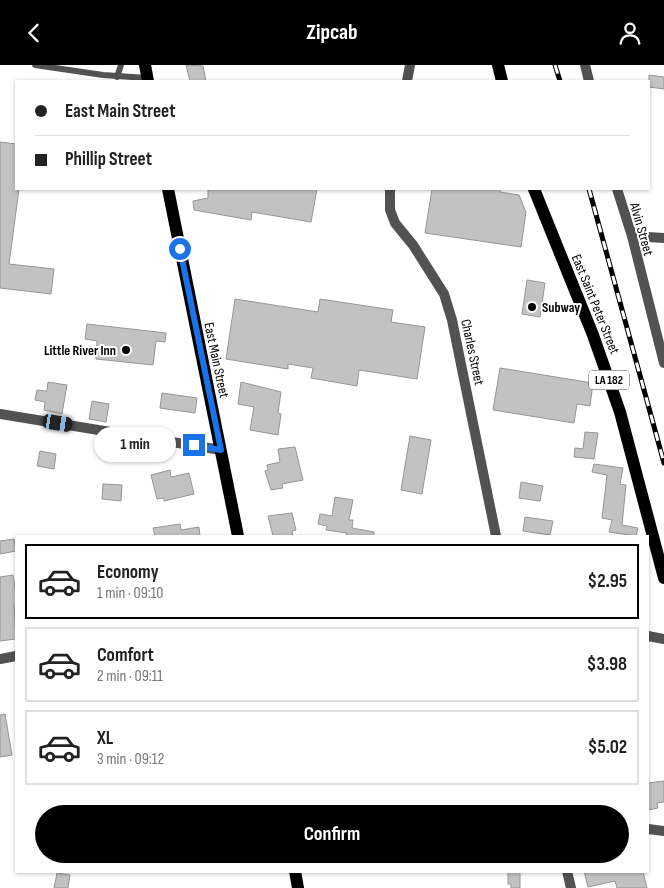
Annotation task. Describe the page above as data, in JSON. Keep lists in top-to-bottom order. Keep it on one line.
{"streets":{"main road":["East Saint Peter Street","East Main Street","LA 182"],"street":["Alvin Street","Charles Street"]},"places":["Subway","Little River Inn"],"page":{"header":"Zipcab","banner":["East Main Street","Phillip Street"],"bubble":"1 min","list":[{"name":"Economy","note":"1 min · 09:10","value":"$2.95"},{"name":"Comfort","note":"2 min · 09:11","value":"$3.98"},{"name":"XL","note":"3 min · 09:12","value":"$5.02"}],"buttons":"Confirm"}}
